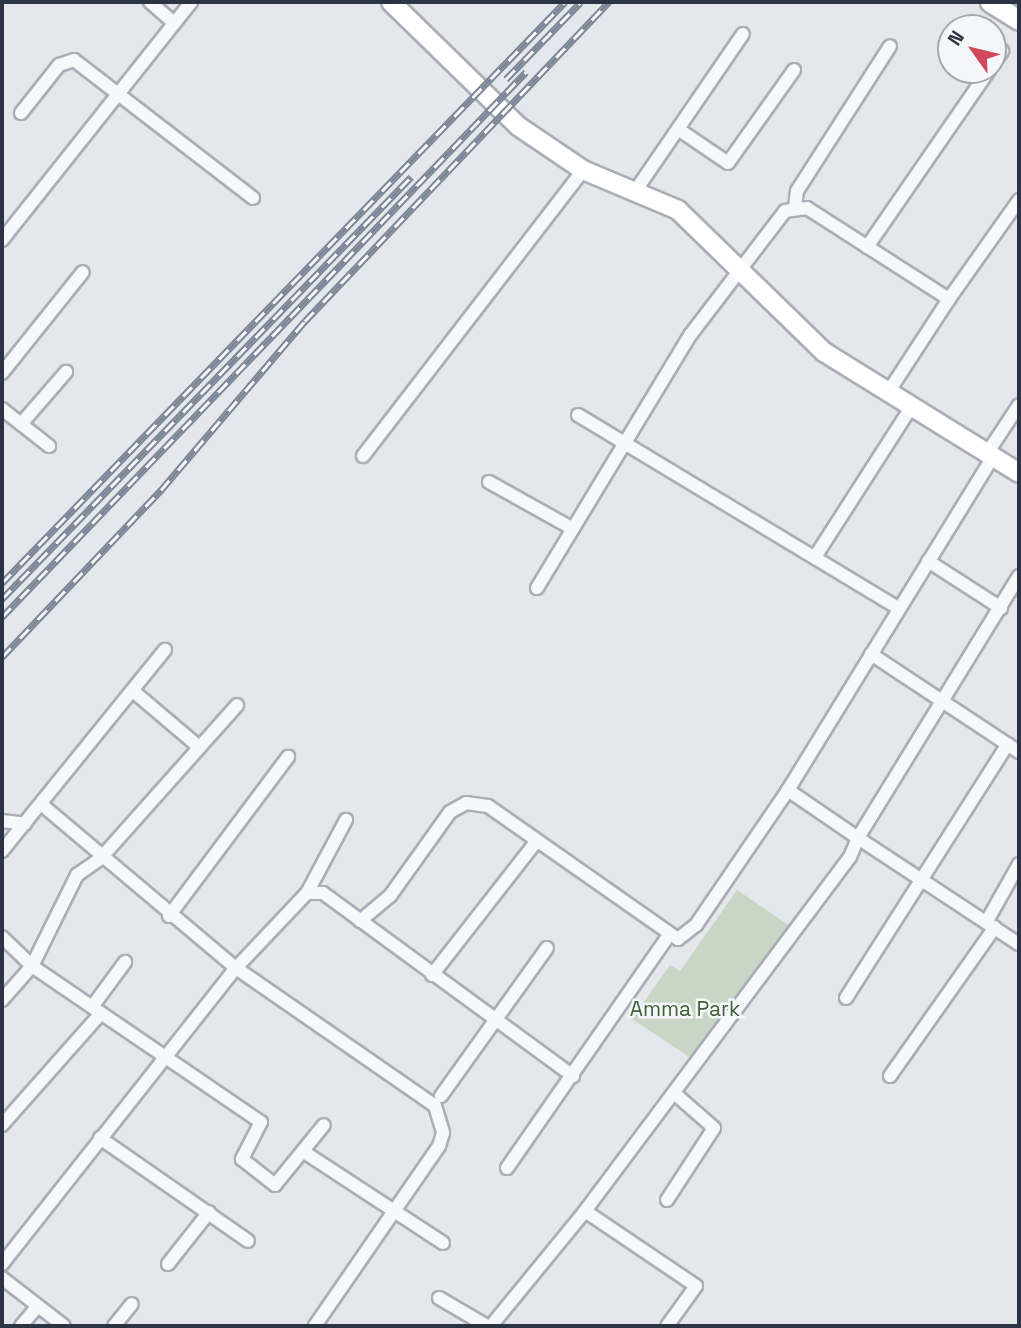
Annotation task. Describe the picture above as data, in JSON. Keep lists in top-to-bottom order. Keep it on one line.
{"parks":["Amma Park"],"north":"top left"}
